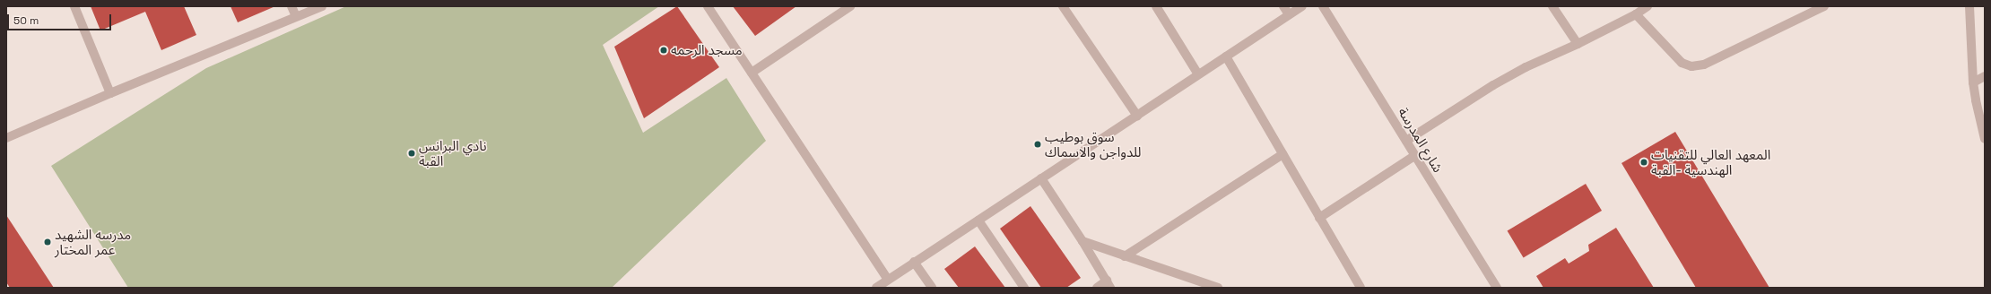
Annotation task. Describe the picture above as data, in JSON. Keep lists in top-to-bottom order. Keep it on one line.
{"streets":{"street":["شارع المدرسة"]},"places":["مسجد الرحمه","سوق بوطيب للدواجن والاسماك","نادي البرانس القبة","المعهد العالي للتقنيات الهندسية -القبة","مدرسه الشهيد عمر المختار"],"scale_bar":"50 m"}
